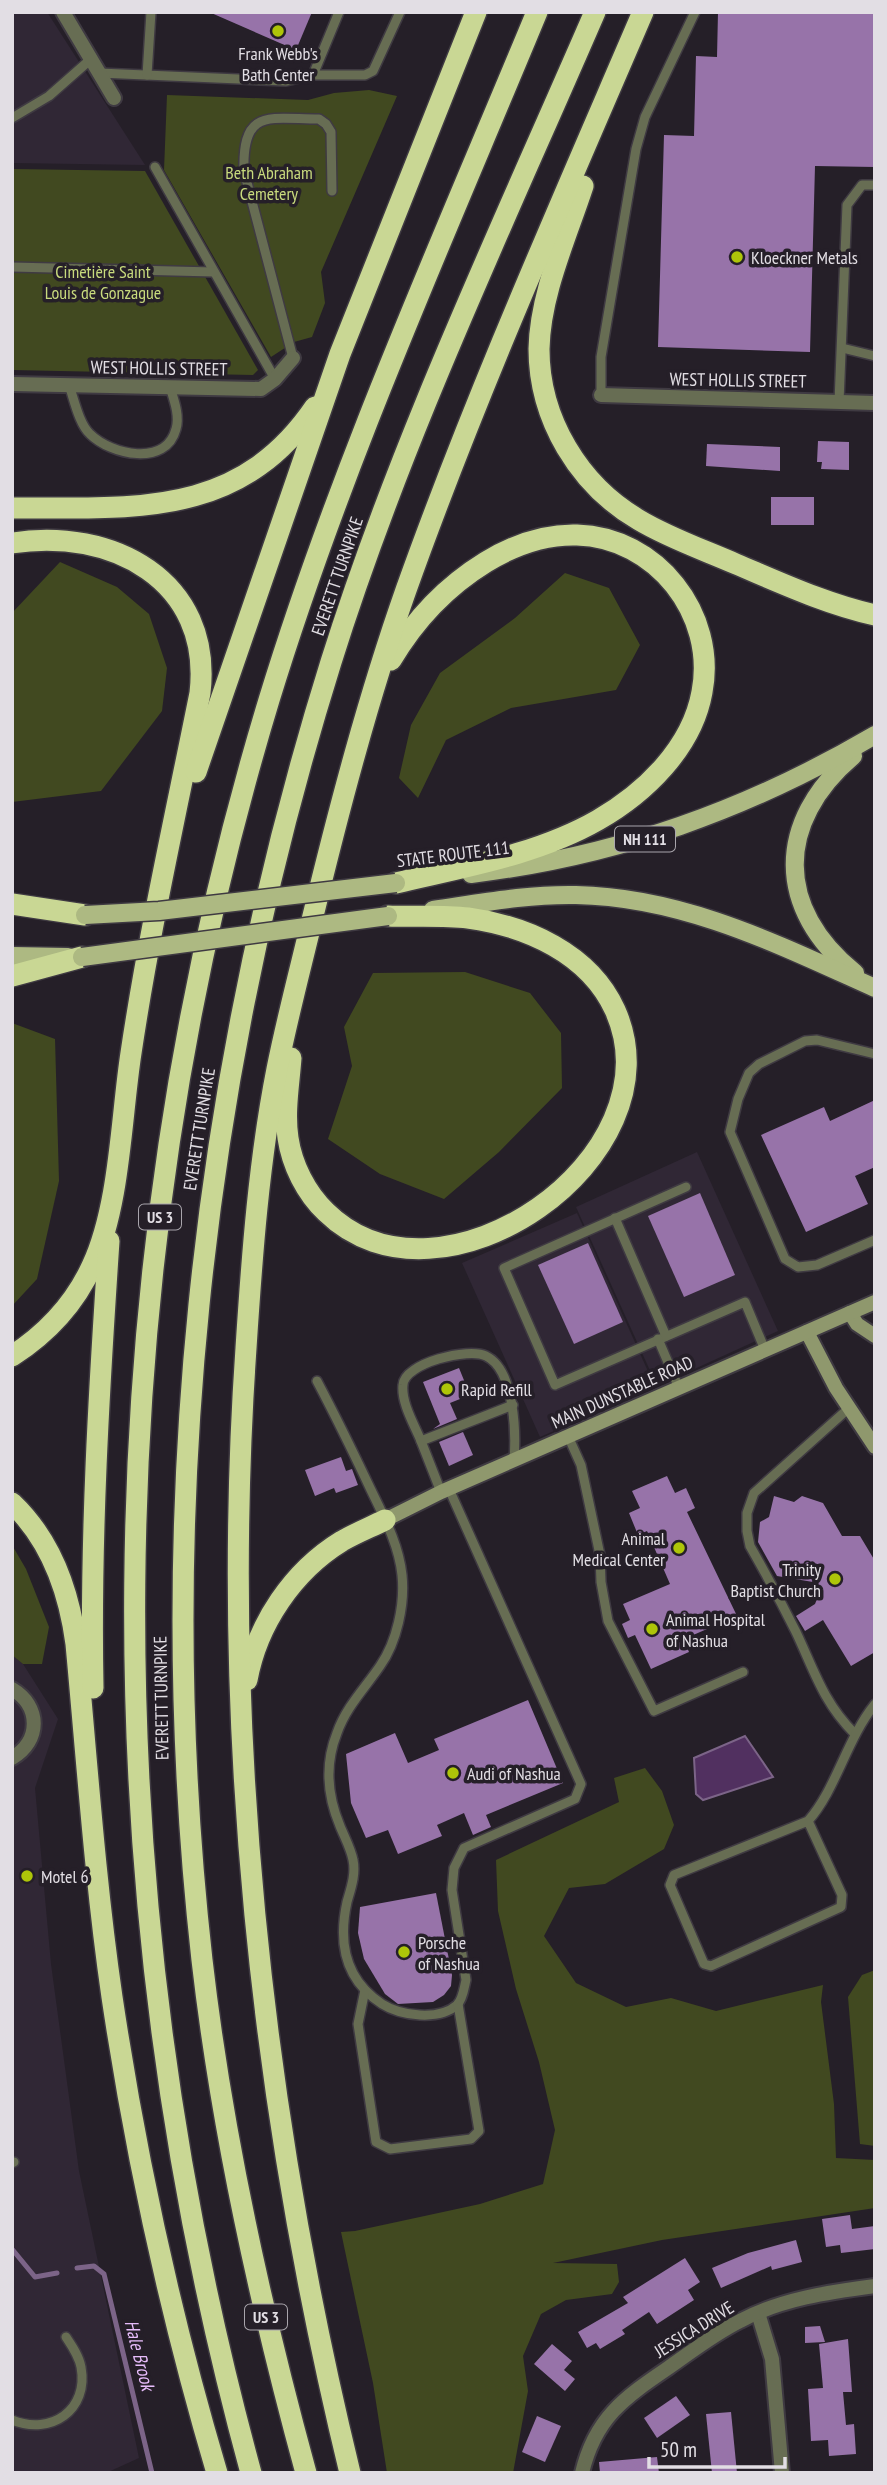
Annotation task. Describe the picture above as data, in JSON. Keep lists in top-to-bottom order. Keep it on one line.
{"streets":{"highway":["EVERETT TURNPIKE","US 3"],"main road":["NH 111","STATE ROUTE 111"],"street":["WEST HOLLIS STREET","MAIN DUNSTABLE ROAD","JESSICA DRIVE"]},"water":["Hale Brook"],"parks":["Beth Abraham Cemetery","Cimetière Saint Louis de Gonzague"],"places":["Frank Webb's Bath Center","Kloeckner Metals","Rapid Refill","Animal Medical Center","Trinity Baptist Church","Animal Hospital of Nashua","Audi of Nashua","Motel 6","Porsche of Nashua"],"scale_bar":"50 m"}
